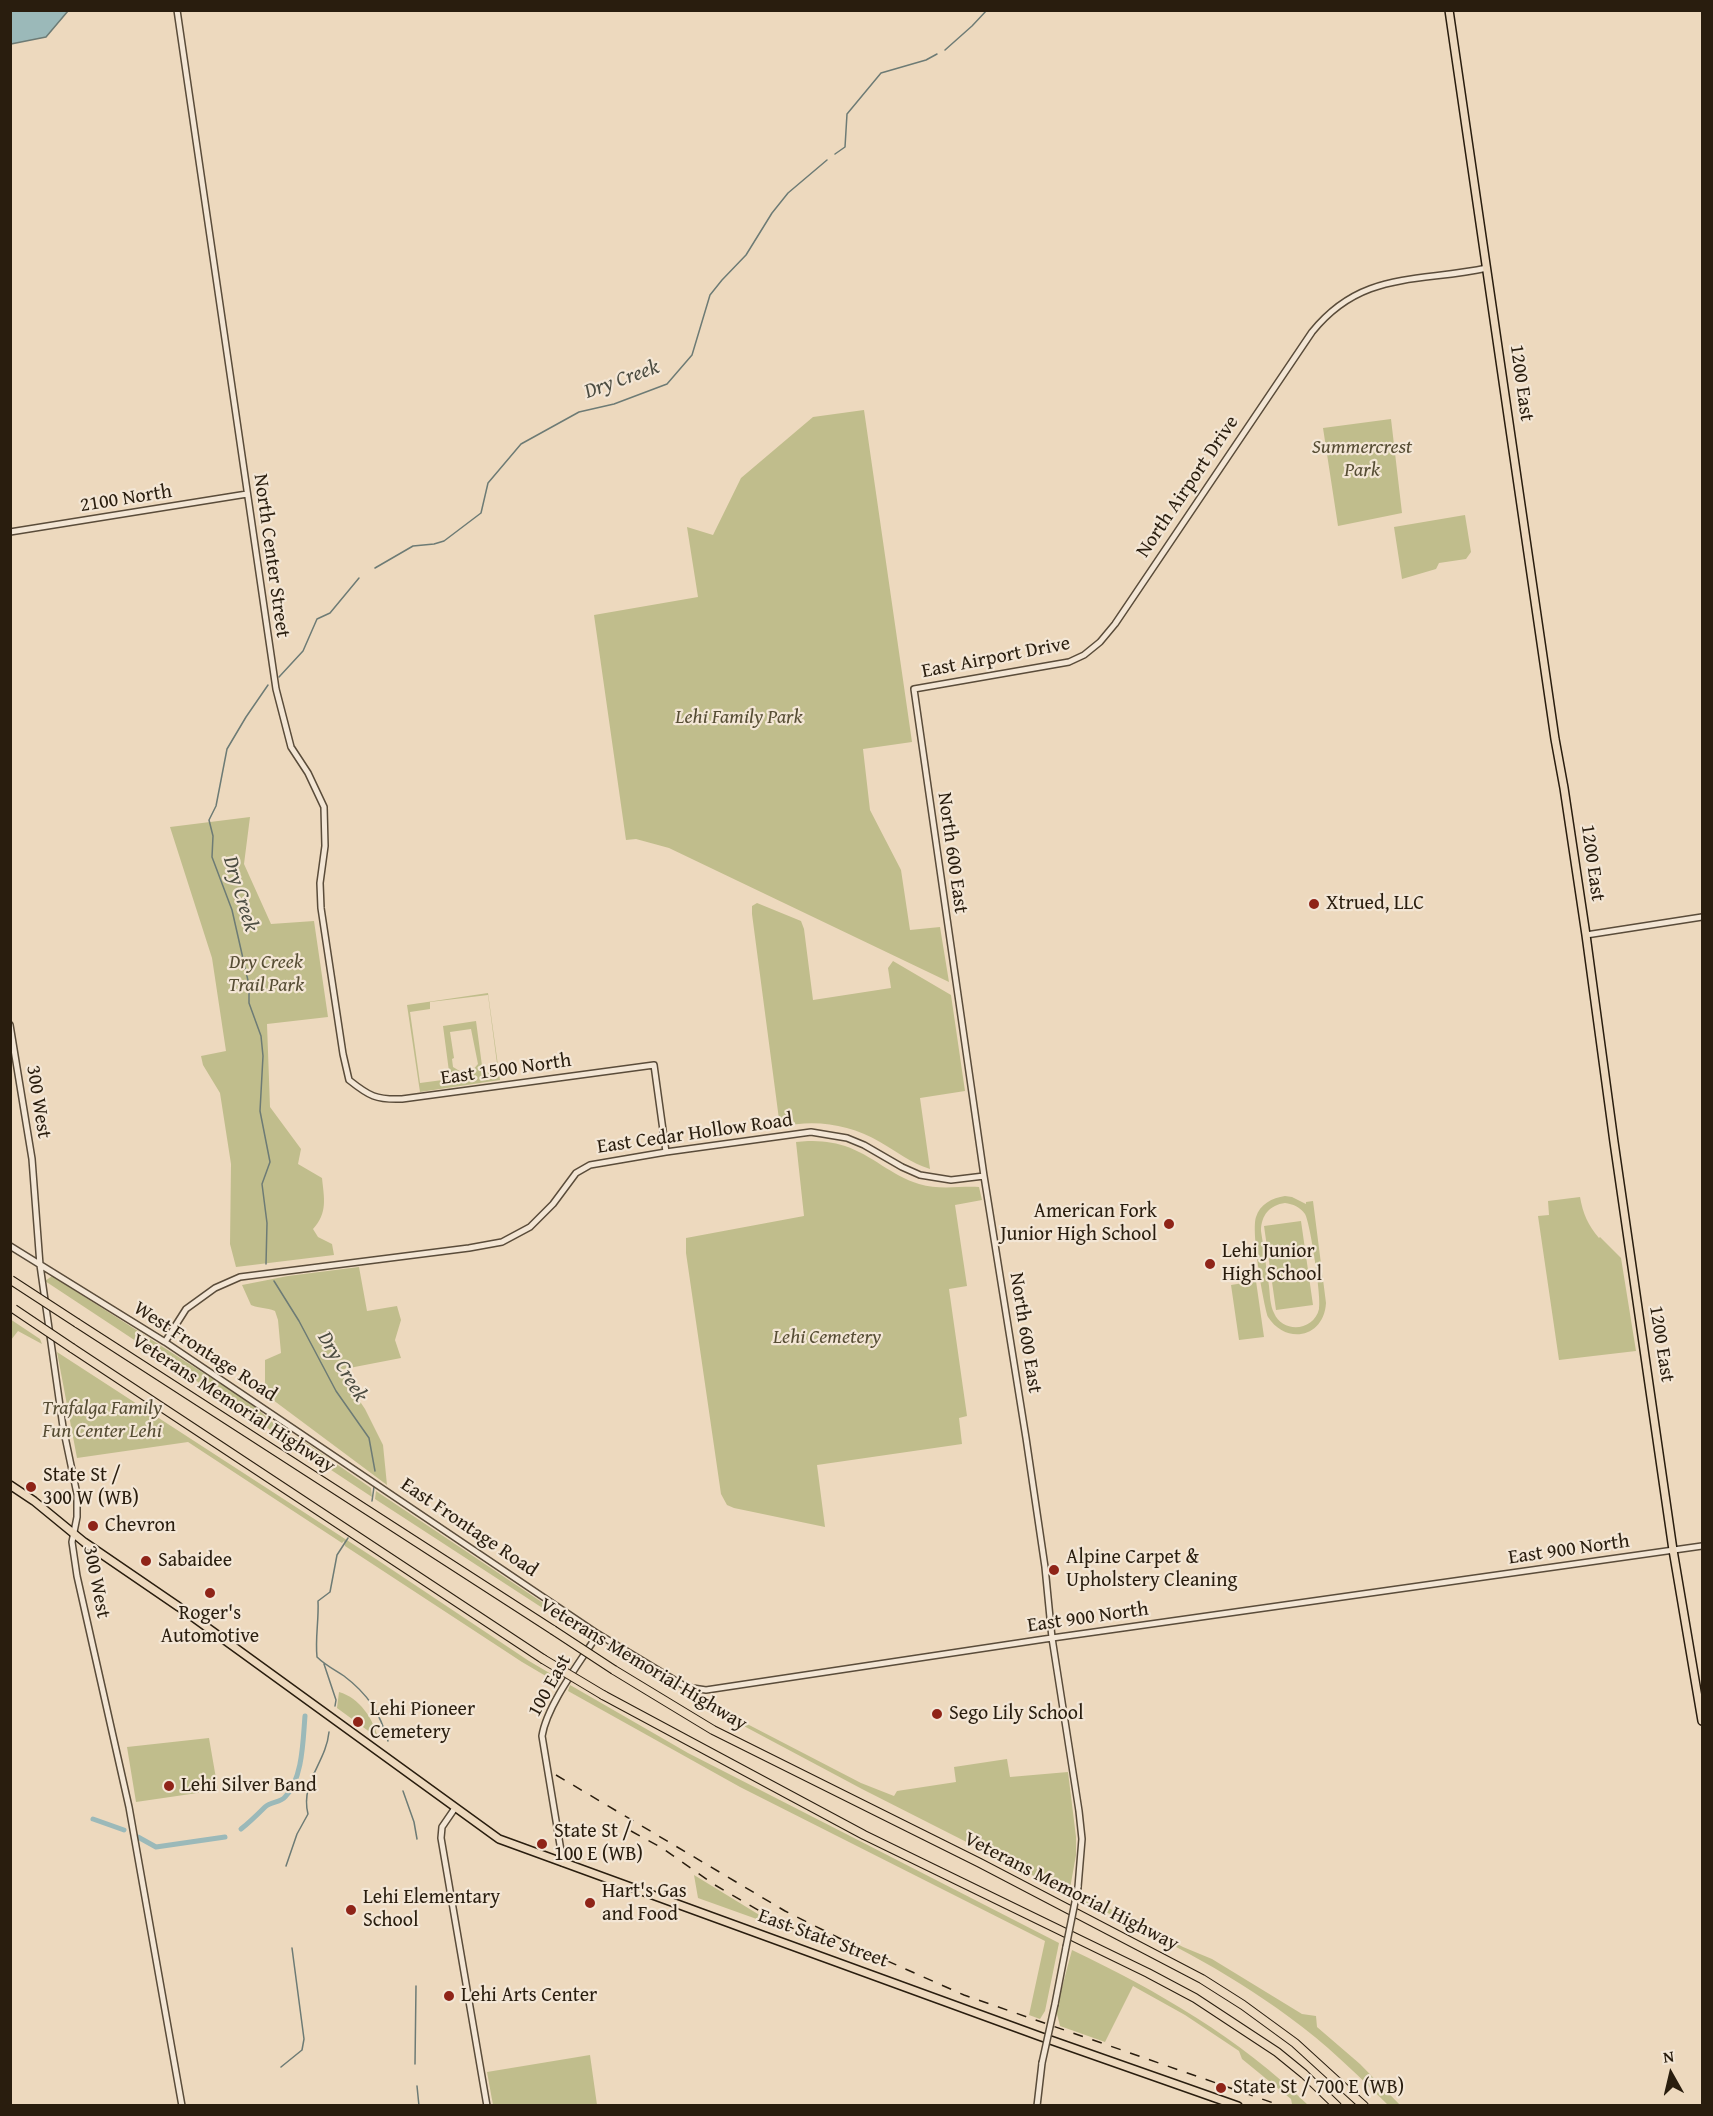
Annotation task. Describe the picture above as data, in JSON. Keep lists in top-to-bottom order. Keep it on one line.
{"streets":{"highway":["Veterans Memorial Highway"],"main road":["1200 East","East State Street"],"street":["North Airport Drive","2100 North","North Center Street","East Airport Drive","North 600 East","East 1500 North","300 West","East Cedar Hollow Road","West Frontage Road","East Frontage Road","East 900 North","100 East"]},"crossings":[["1200 East","North Airport Drive"],["1200 East","East 900 North"],["North Airport Drive","East Airport Drive"],["2100 North","North Center Street"],["North Center Street","East 1500 North"],["East Airport Drive","North 600 East"],["North 600 East","East Cedar Hollow Road"],["North 600 East","East 900 North"],["East 1500 North","East Cedar Hollow Road"],["300 West","West Frontage Road"],["300 West","East State Street"],["East Cedar Hollow Road","West Frontage Road"],["West Frontage Road","East Frontage Road"],["East Frontage Road","East 900 North"],["East Frontage Road","100 East"],["East 900 North","100 East"],["100 East","East State Street"]],"water":["Dry Creek"],"parks":["Summercrest Park","Lehi Family Park","Dry Creek Trail Park","Lehi Cemetery","Trafalga Family Fun Center Lehi"],"places":["Xtrued, LLC","American Fork Junior High School","Lehi Junior High School","State St / 300 W (WB)","Chevron","Sabaidee","Alpine Carpet & Upholstery Cleaning","Roger's Automotive","Sego Lily School","Lehi Pioneer Cemetery","Lehi Silver Band","State St / 100 E (WB)","Hart's Gas and Food","Lehi Elementary School","Lehi Arts Center","State St / 700 E (WB)"],"north":"top"}
